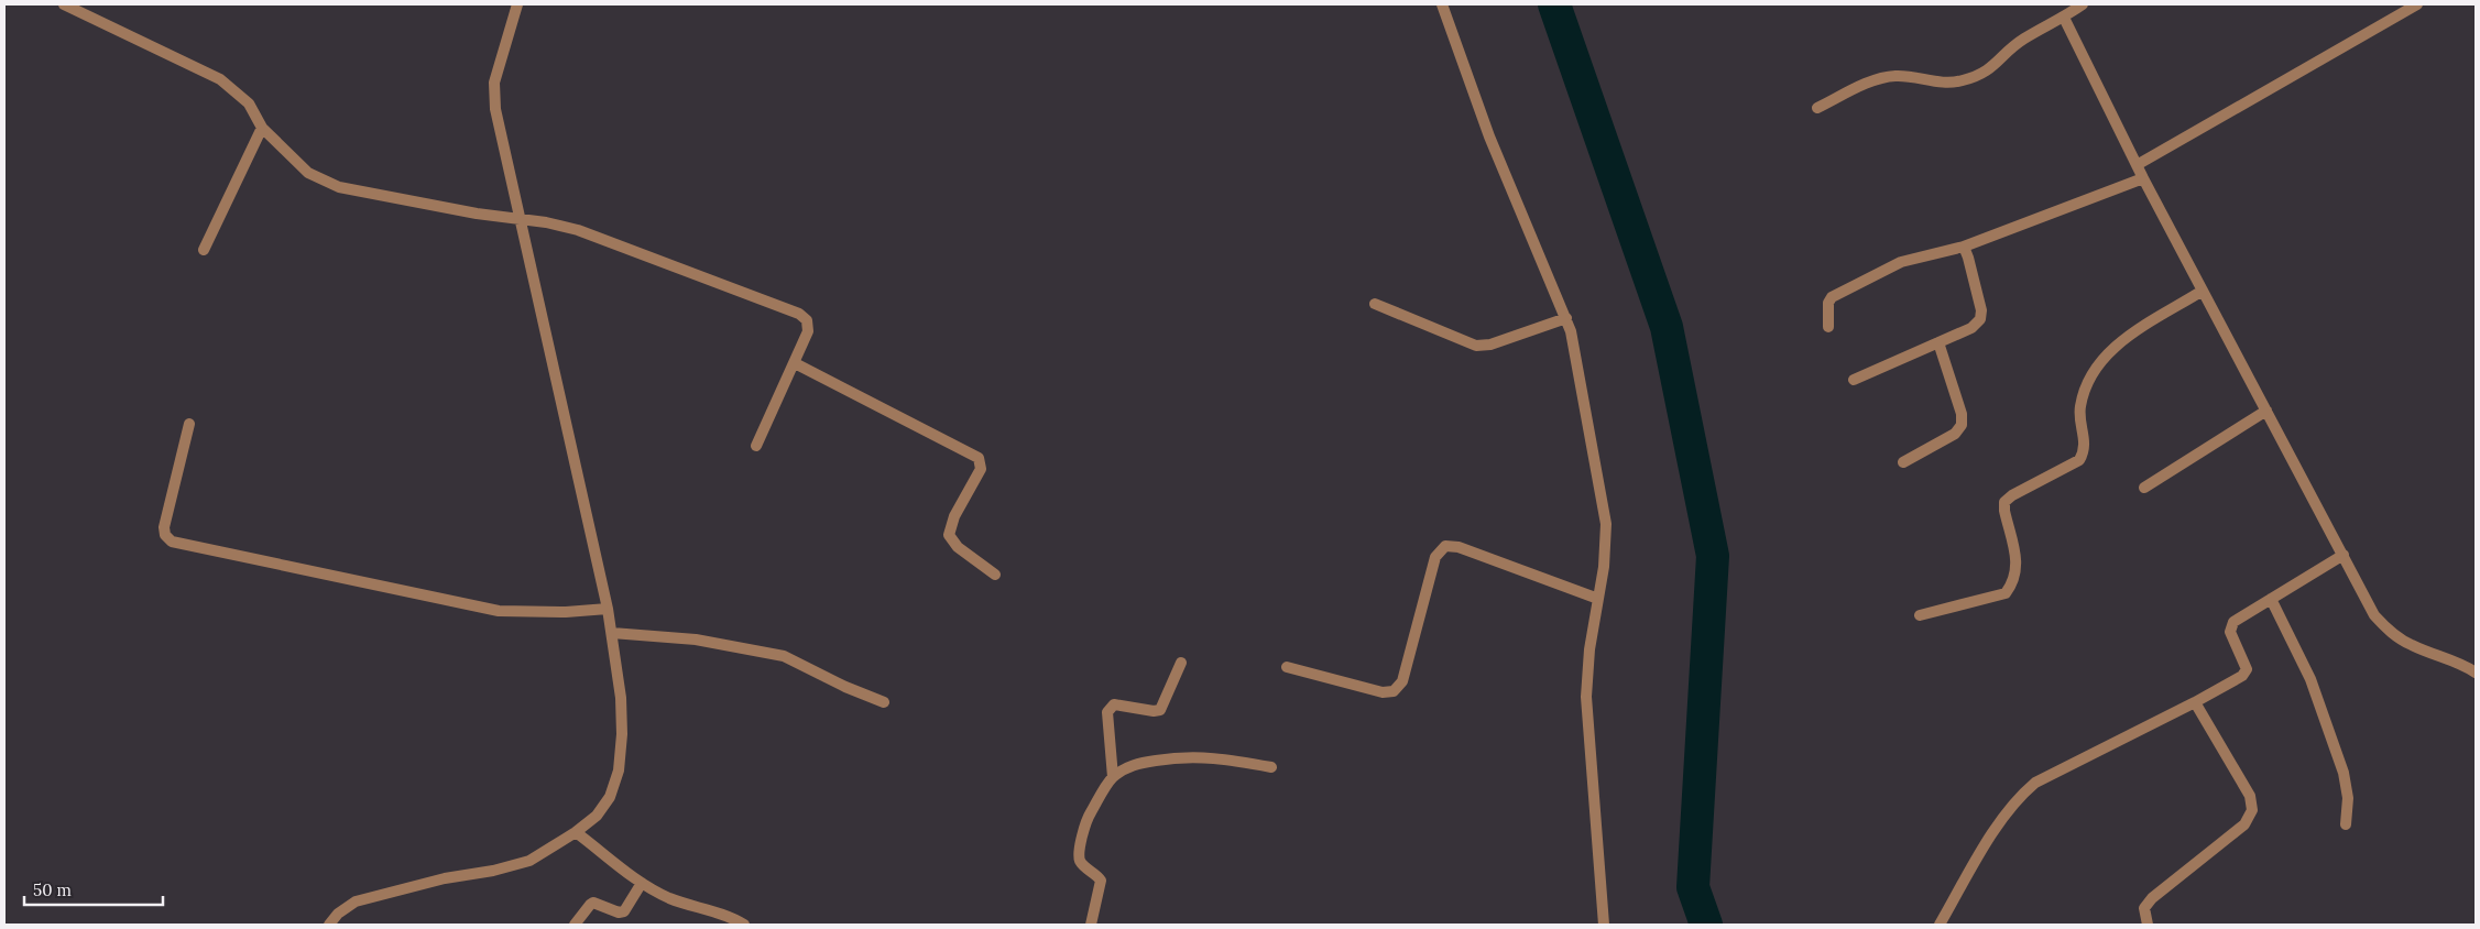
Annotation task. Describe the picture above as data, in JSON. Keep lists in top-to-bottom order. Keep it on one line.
{"scale_bar":"50 m"}
